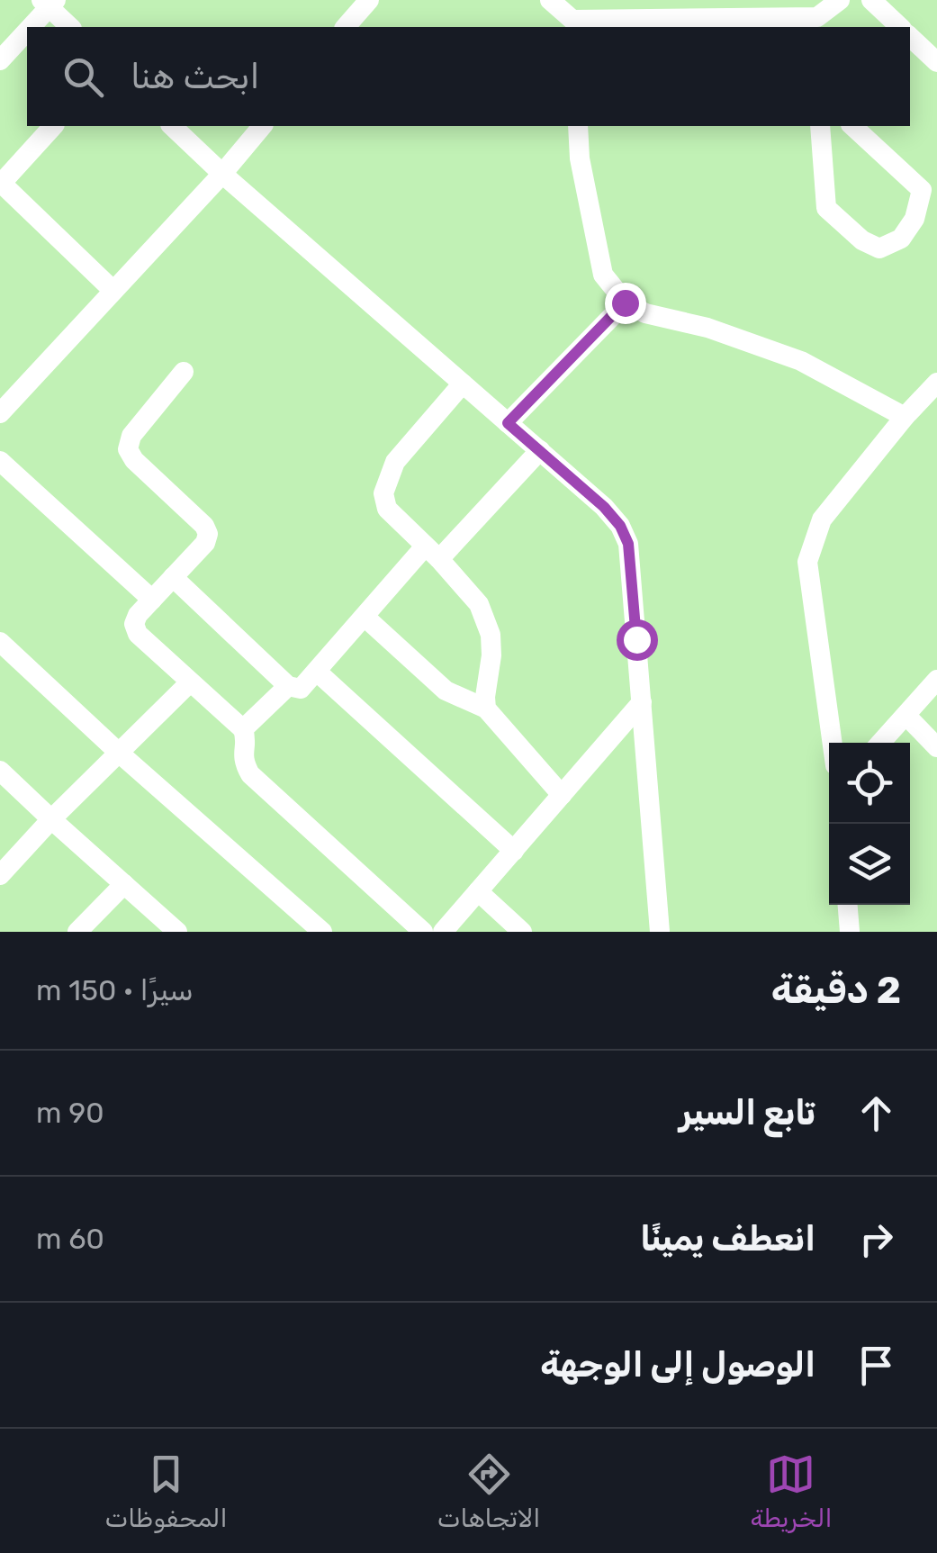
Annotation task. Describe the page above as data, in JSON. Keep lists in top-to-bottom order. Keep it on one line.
{"page":{"search":"ابحث هنا","heading":["2 دقيقة","سيرًا · 150 m"],"list":[["تابع السير","90 m"],["انعطف يمينًا","60 m"],"الوصول إلى الوجهة"],"nav":["الخريطة","الاتجاهات","المحفوظات"]}}
